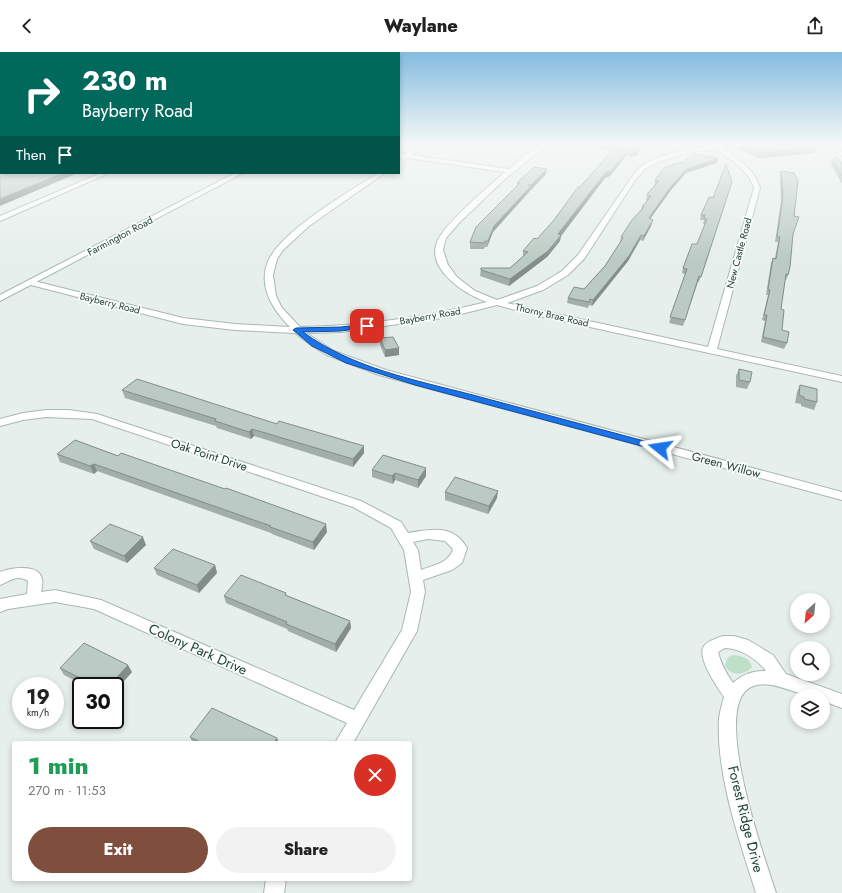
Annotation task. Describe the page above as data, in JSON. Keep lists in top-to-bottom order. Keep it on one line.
{"streets":{"street":["Farmington Road","New Castle Road","Bayberry Road","Thorny Brae Road","Oak Point Drive","Green Willow","Colony Park Drive","Forest Ridge Drive"]},"crossings":[["Farmington Road","Bayberry Road"],["New Castle Road","Thorny Brae Road"],["Bayberry Road","Thorny Brae Road"],["Bayberry Road","Green Willow"],["Oak Point Drive","Colony Park Drive"]],"north":"bottom left","page":{"header":"Waylane","turn":["230 m","Bayberry Road"],"then":"Then","speed":"19 km/h","limit":"30","heading":["1 min","270 m · 11:53"],"buttons":["Exit","Share"]}}
